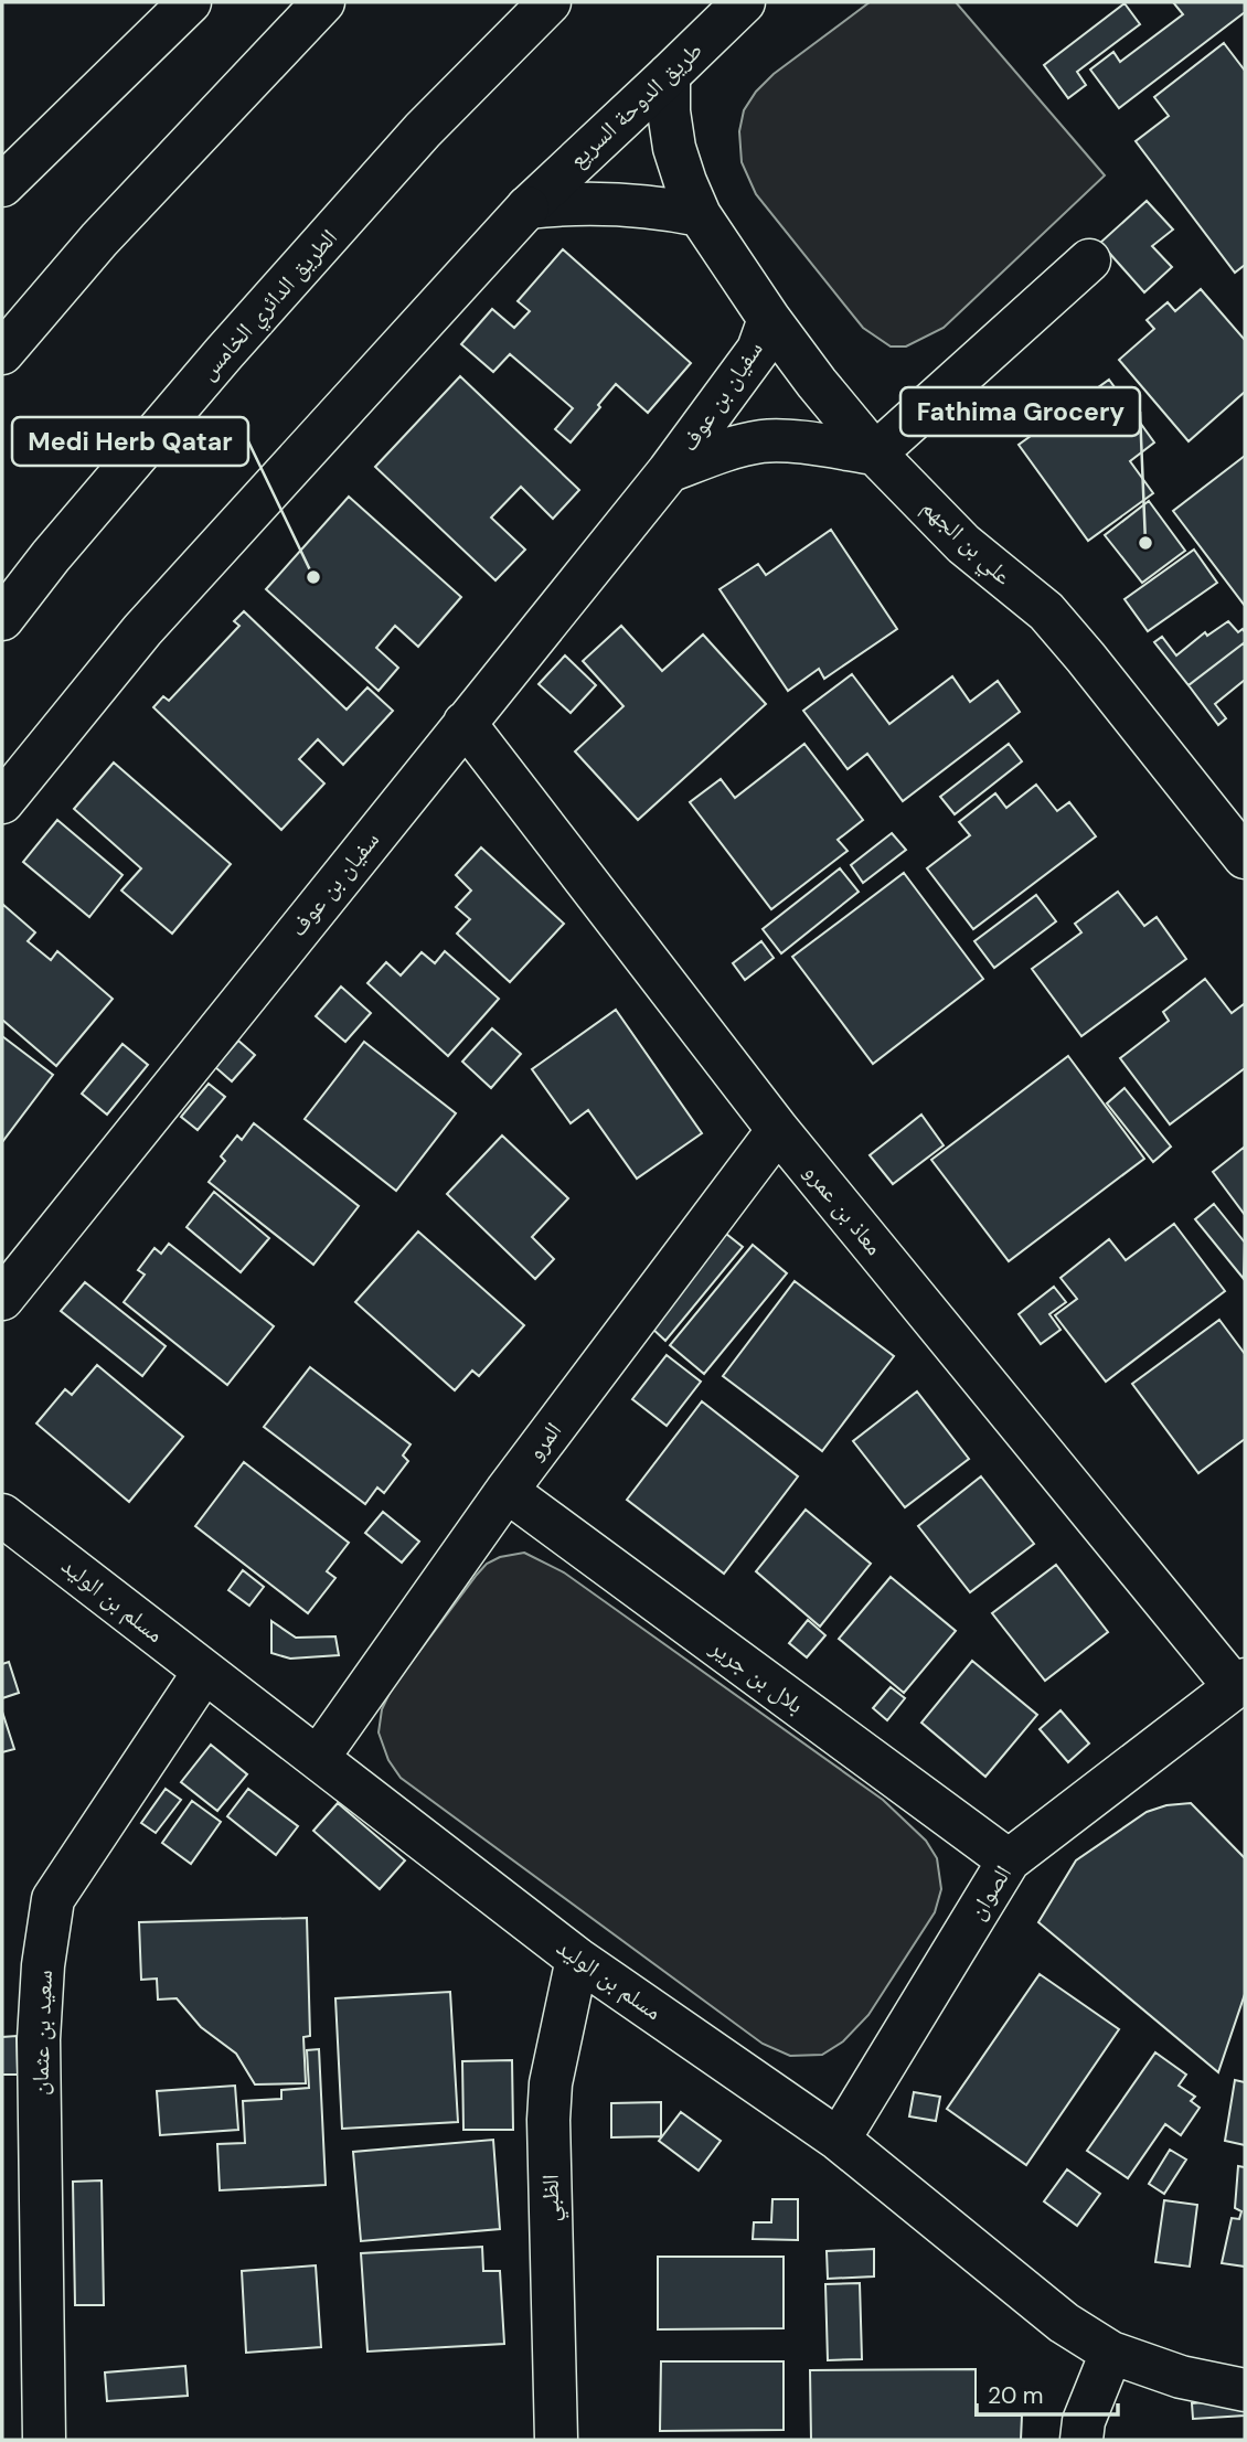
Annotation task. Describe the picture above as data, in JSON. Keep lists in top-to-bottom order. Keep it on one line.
{"streets":{"main road":["طريق الدوحة السريع","الطريق الدائري الخامس","سفيان بن عوف","علي بن الجهم","معاذ بن عمرو","المرو","مسلم بن الوليد","بلال بن جرير","الصوان","سعيد بن عثمان","الظبي"]},"crossings":[["طريق الدوحة السريع","علي بن الجهم"],["سفيان بن عوف","علي بن الجهم"],["سفيان بن عوف","معاذ بن عمرو"],["معاذ بن عمرو","المرو"],["معاذ بن عمرو","الصوان"],["المرو","مسلم بن الوليد"],["المرو","بلال بن جرير"],["مسلم بن الوليد","الصوان"],["مسلم بن الوليد","سعيد بن عثمان"],["مسلم بن الوليد","الظبي"],["بلال بن جرير","الصوان"]],"places":["Fathima Grocery","Medi Herb Qatar"],"scale_bar":"20 m"}
